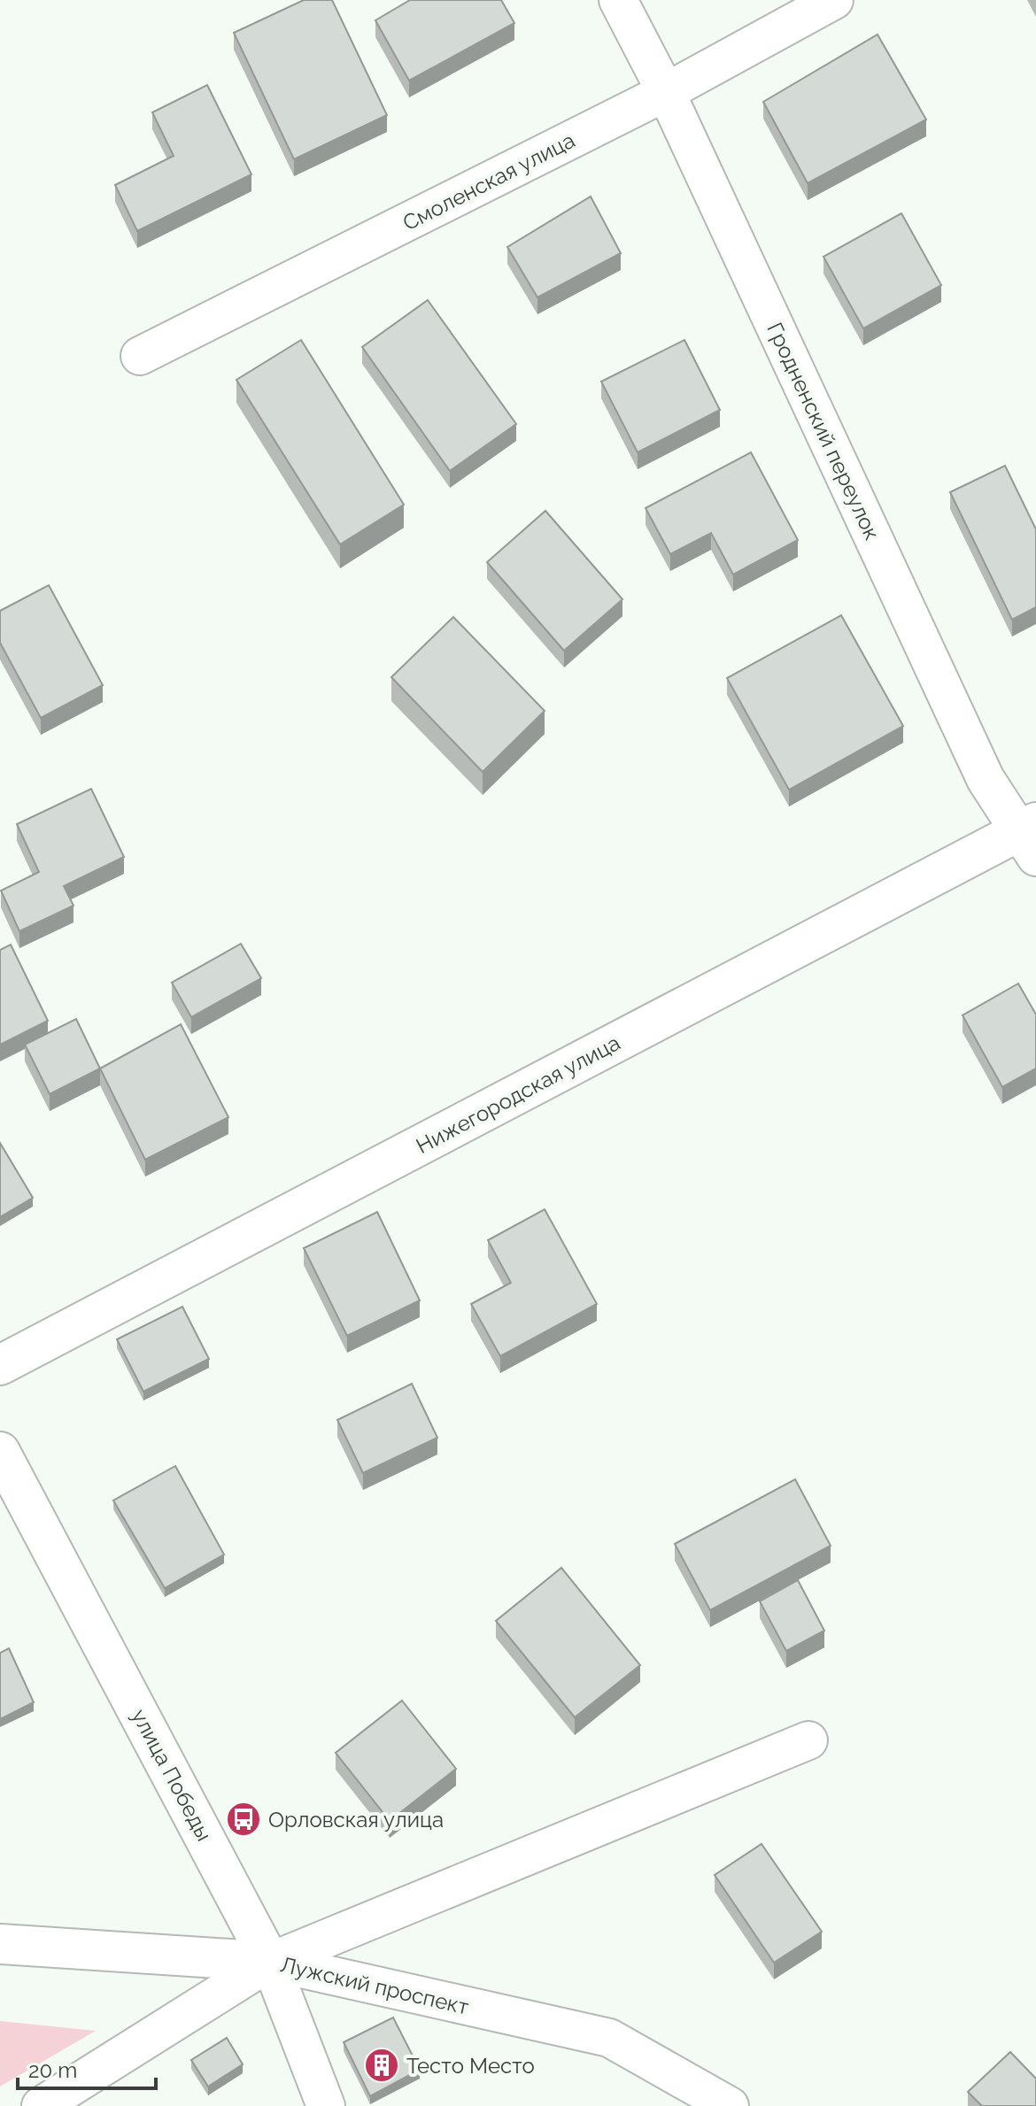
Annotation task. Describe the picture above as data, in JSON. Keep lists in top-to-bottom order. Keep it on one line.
{"streets":{"street":["Смоленская улица","Гродненский переулок","Нижегородская улица","улица Победы","Лужский проспект"]},"crossings":[["Смоленская улица","Гродненский переулок"],["Гродненский переулок","Нижегородская улица"],["улица Победы","Лужский проспект"]],"places":{"bus stop":["Орловская улица"],"building":["Тесто Место"]},"scale_bar":"20 m"}
